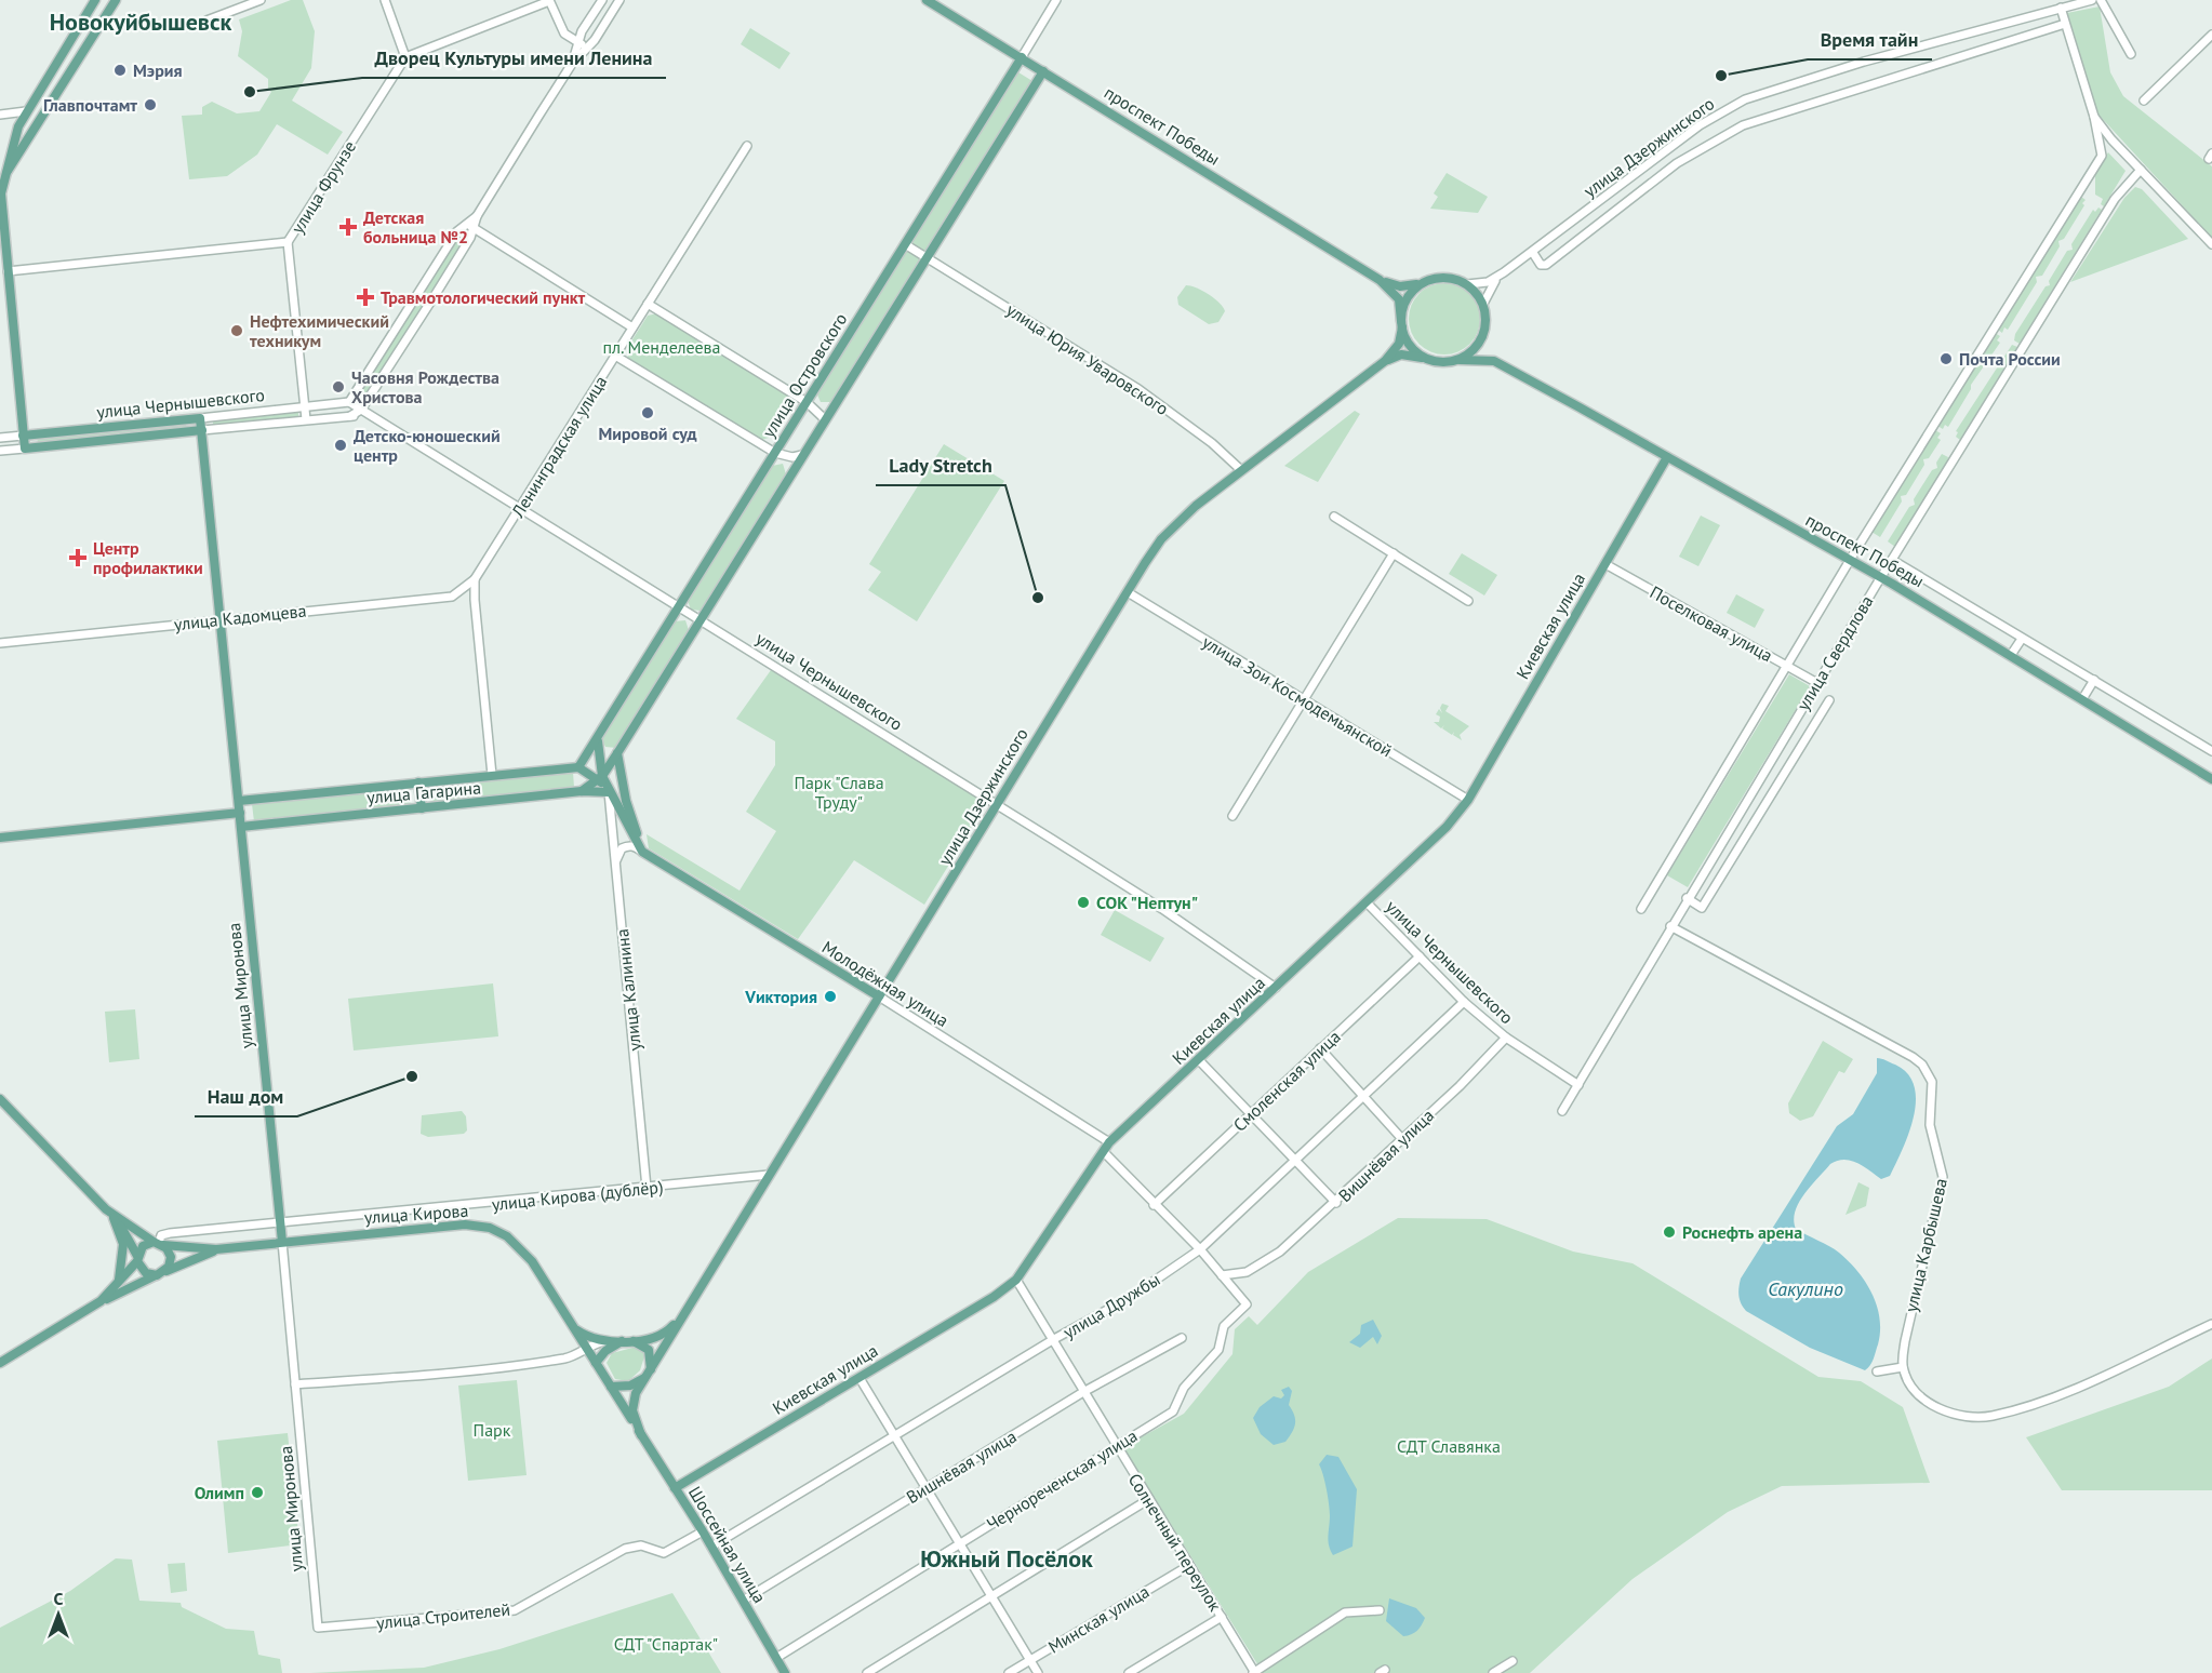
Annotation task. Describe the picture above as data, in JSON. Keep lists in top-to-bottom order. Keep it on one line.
{"streets":{"main road":["проспект Победы","улица Дзержинского","улица Островского","улица Чернышевского","Киевская улица","улица Гагарина","Молодёжная улица","улица Миронова","улица Кирова","Шоссейная улица"],"street":["улица Фрунзе","улица Юрия Уваровского","Ленинградская улица","улица Кадомцева","Поселковая улица","улица Свердлова","улица Зои Космодемьянской","улица Калинина","Смоленская улица","Вишнёвая улица","улица Кирова (дублёр)","улица Карбышева","улица Дружбы","Чернореченская улица","Солнечный переулок","улица Строителей","Минская улица"]},"crossings":[["проспект Победы","улица Дзержинского"],["проспект Победы","улица Островского"],["проспект Победы","Киевская улица"],["проспект Победы","улица Свердлова"],["улица Дзержинского","улица Юрия Уваровского"],["улица Дзержинского","улица Чернышевского"],["улица Дзержинского","улица Зои Космодемьянской"],["улица Дзержинского","Молодёжная улица"],["улица Дзержинского","улица Кирова (дублёр)"],["улица Дзержинского","улица Кирова"],["улица Дзержинского","Шоссейная улица"],["улица Юрия Уваровского","улица Островского"],["улица Островского","улица Чернышевского"],["улица Островского","улица Гагарина"],["улица Чернышевского","Ленинградская улица"],["улица Чернышевского","Киевская улица"],["улица Чернышевского","улица Свердлова"],["улица Чернышевского","улица Миронова"],["улица Чернышевского","Смоленская улица"],["улица Чернышевского","Вишнёвая улица"],["улица Чернышевского","улица Дружбы"],["Ленинградская улица","улица Кадомцева"],["улица Кадомцева","улица Миронова"],["Поселковая улица","Киевская улица"],["Поселковая улица","улица Свердлова"],["Киевская улица","улица Зои Космодемьянской"],["Киевская улица","Молодёжная улица"],["Киевская улица","Чернореченская улица"],["Киевская улица","Солнечный переулок"],["Киевская улица","Шоссейная улица"],["улица Свердлова","улица Карбышева"],["улица Гагарина","улица Миронова"],["улица Гагарина","улица Калинина"],["улица Миронова","улица Кирова (дублёр)"],["улица Миронова","улица Кирова"],["улица Миронова","улица Строителей"],["улица Калинина","улица Кирова (дублёр)"],["Смоленская улица","Чернореченская улица"],["Вишнёвая улица","Чернореченская улица"],["Вишнёвая улица","Солнечный переулок"],["Вишнёвая улица","Шоссейная улица"],["улица Кирова (дублёр)","улица Кирова"],["улица Кирова","Шоссейная улица"],["улица Дружбы","Чернореченская улица"],["улица Дружбы","Солнечный переулок"],["улица Дружбы","Шоссейная улица"],["Чернореченская улица","Солнечный переулок"],["Чернореченская улица","Шоссейная улица"],["Солнечный переулок","Минская улица"],["Шоссейная улица","улица Строителей"]],"districts":["Новокуйбышевск","Южный Посёлок"],"water":["Сакулино"],"parks":["пл. Менделеева","Парк \"Слава Труду\"","Парк","СДТ Славянка","СДТ \"Спартак\""],"places":{"other":["Мэрия","Время тайн","Дворец Культуры имени Ленина","Главпочтамт","Нефтехимический техникум","Почта России","Часовня Рождества Христова","Мировой суд","Детско-юношеский центр","Lady Stretch","СОК \"Нептун\"","Vиктория","Наш дом","Роснефть арена","Олимп"],"health":["Детская больница №2","Травмотологический пункт","Центр профилактики"]},"north":"top"}
